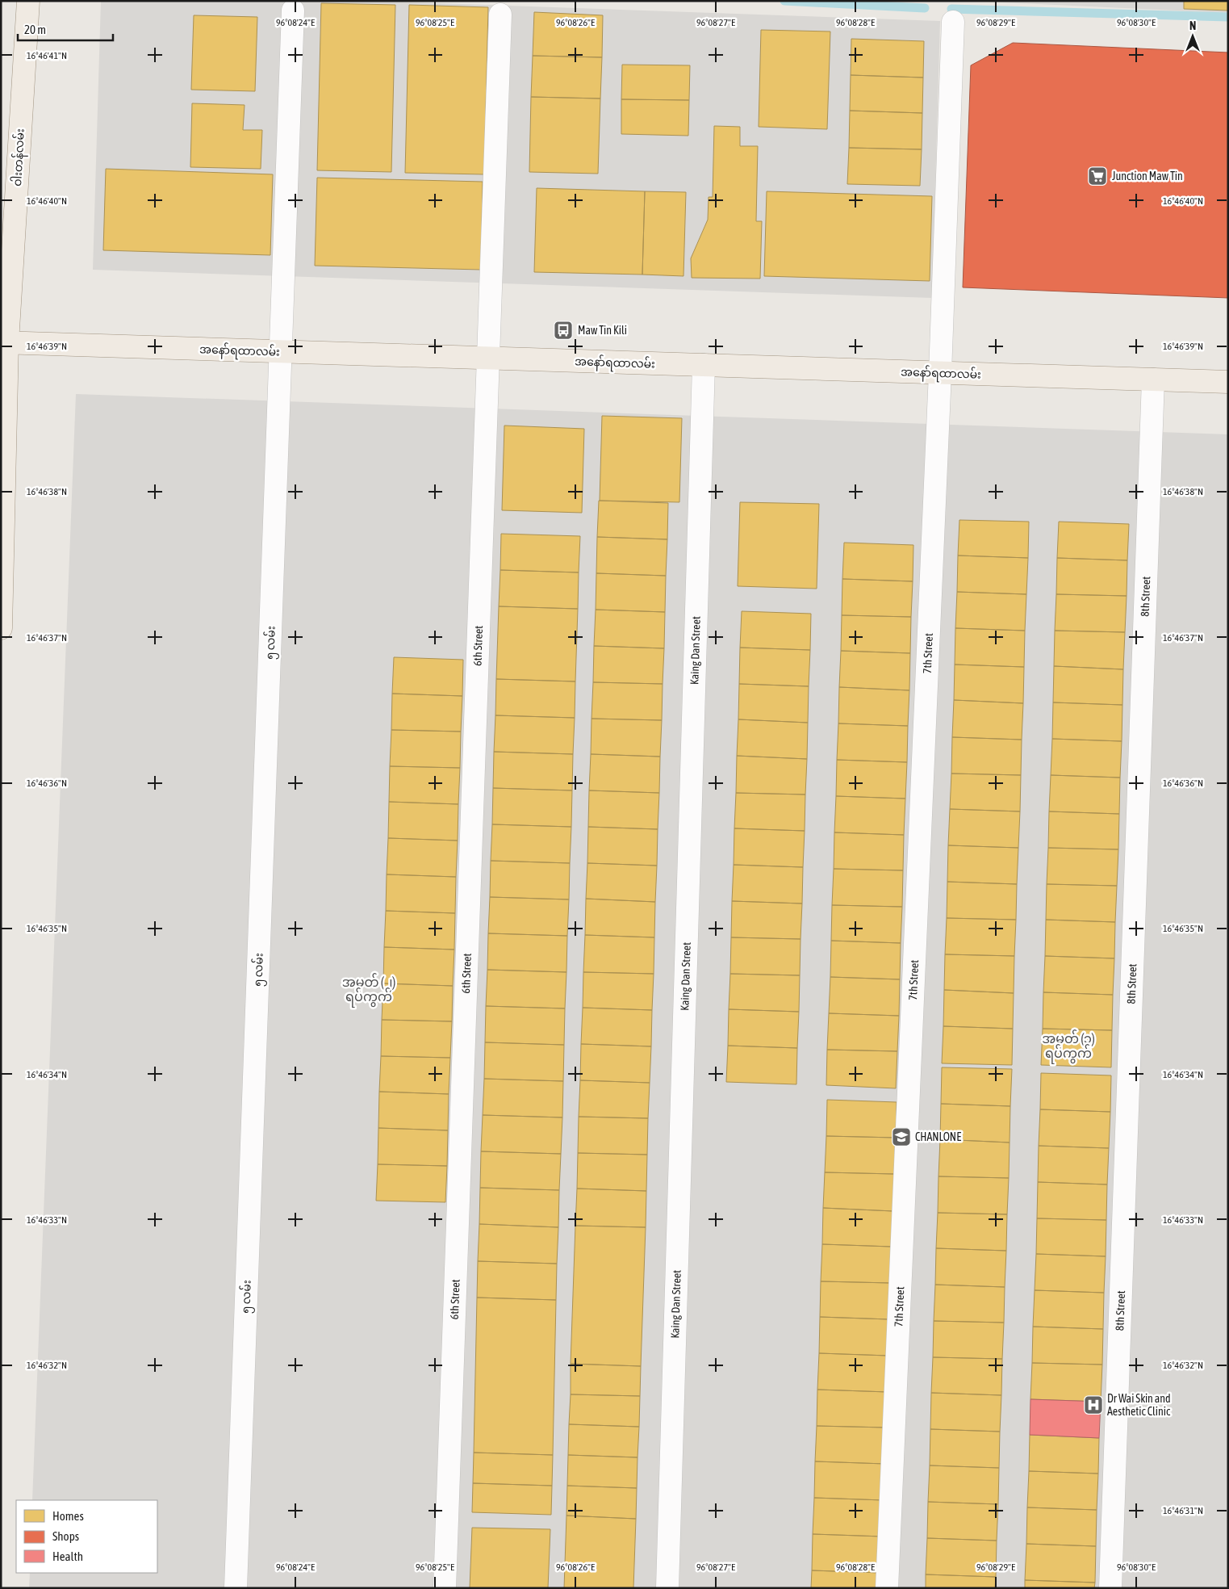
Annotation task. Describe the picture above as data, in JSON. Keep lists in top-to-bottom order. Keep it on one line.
{"streets":{"main road":["ဝါးတန်လမ်း","အနော်ရထာလမ်း"],"street":["8th Street","၅ လမ်း","6th Street","Kaing Dan Street","7th Street"]},"crossings":[["ဝါးတန်လမ်း","အနော်ရထာလမ်း"],["အနော်ရထာလမ်း","8th Street"],["အနော်ရထာလမ်း","၅ လမ်း"],["အနော်ရထာလမ်း","6th Street"],["အနော်ရထာလမ်း","Kaing Dan Street"],["အနော်ရထာလမ်း","7th Street"]],"districts":["အမှတ် (၂) ရပ်ကွက်","အမှတ် (၃) ရပ်ကွက်"],"places":{"supermarket":["Junction Maw Tin"],"bus stop":["Maw Tin Kili"],"school or university":["CHANLONE"],"hospital":["Dr Wai Skin and Aesthetic Clinic"]},"legend":["Homes","Shops","Health"],"scale_bar":"20 m","north":"top","coordinates":["96°08'24\"E","96°08'25\"E","96°08'26\"E","96°08'27\"E","96°08'28\"E","96°08'29\"E","96°08'30\"E","16°46'41\"N","16°46'40\"N","16°46'39\"N","16°46'38\"N","16°46'37\"N","16°46'36\"N","16°46'35\"N","16°46'34\"N","16°46'33\"N","16°46'32\"N","16°46'31\"N"]}
